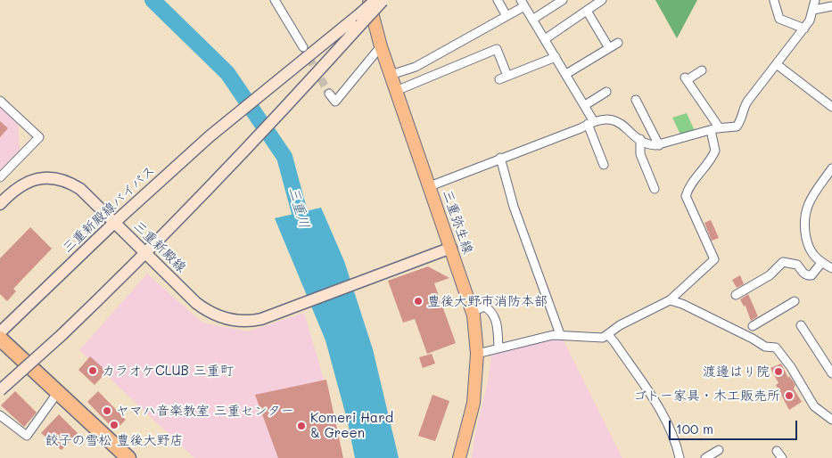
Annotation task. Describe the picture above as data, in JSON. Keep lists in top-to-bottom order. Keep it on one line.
{"streets":{"main road":["三重新殿線バイパス","三重弥生線","三重新殿線"]},"crossings":[["三重新殿線バイパス","三重新殿線"],["三重弥生線","三重新殿線"]],"water":["三重川"],"places":["豊後大野市消防本部","カラオケCLUB 三重町","渡邊はり院","ゴトー家具・木工販売所","ヤマハ音楽教室 三重センター","餃子の雪松 豊後大野店","Komeri Hard & Green"],"scale_bar":"100 m"}
